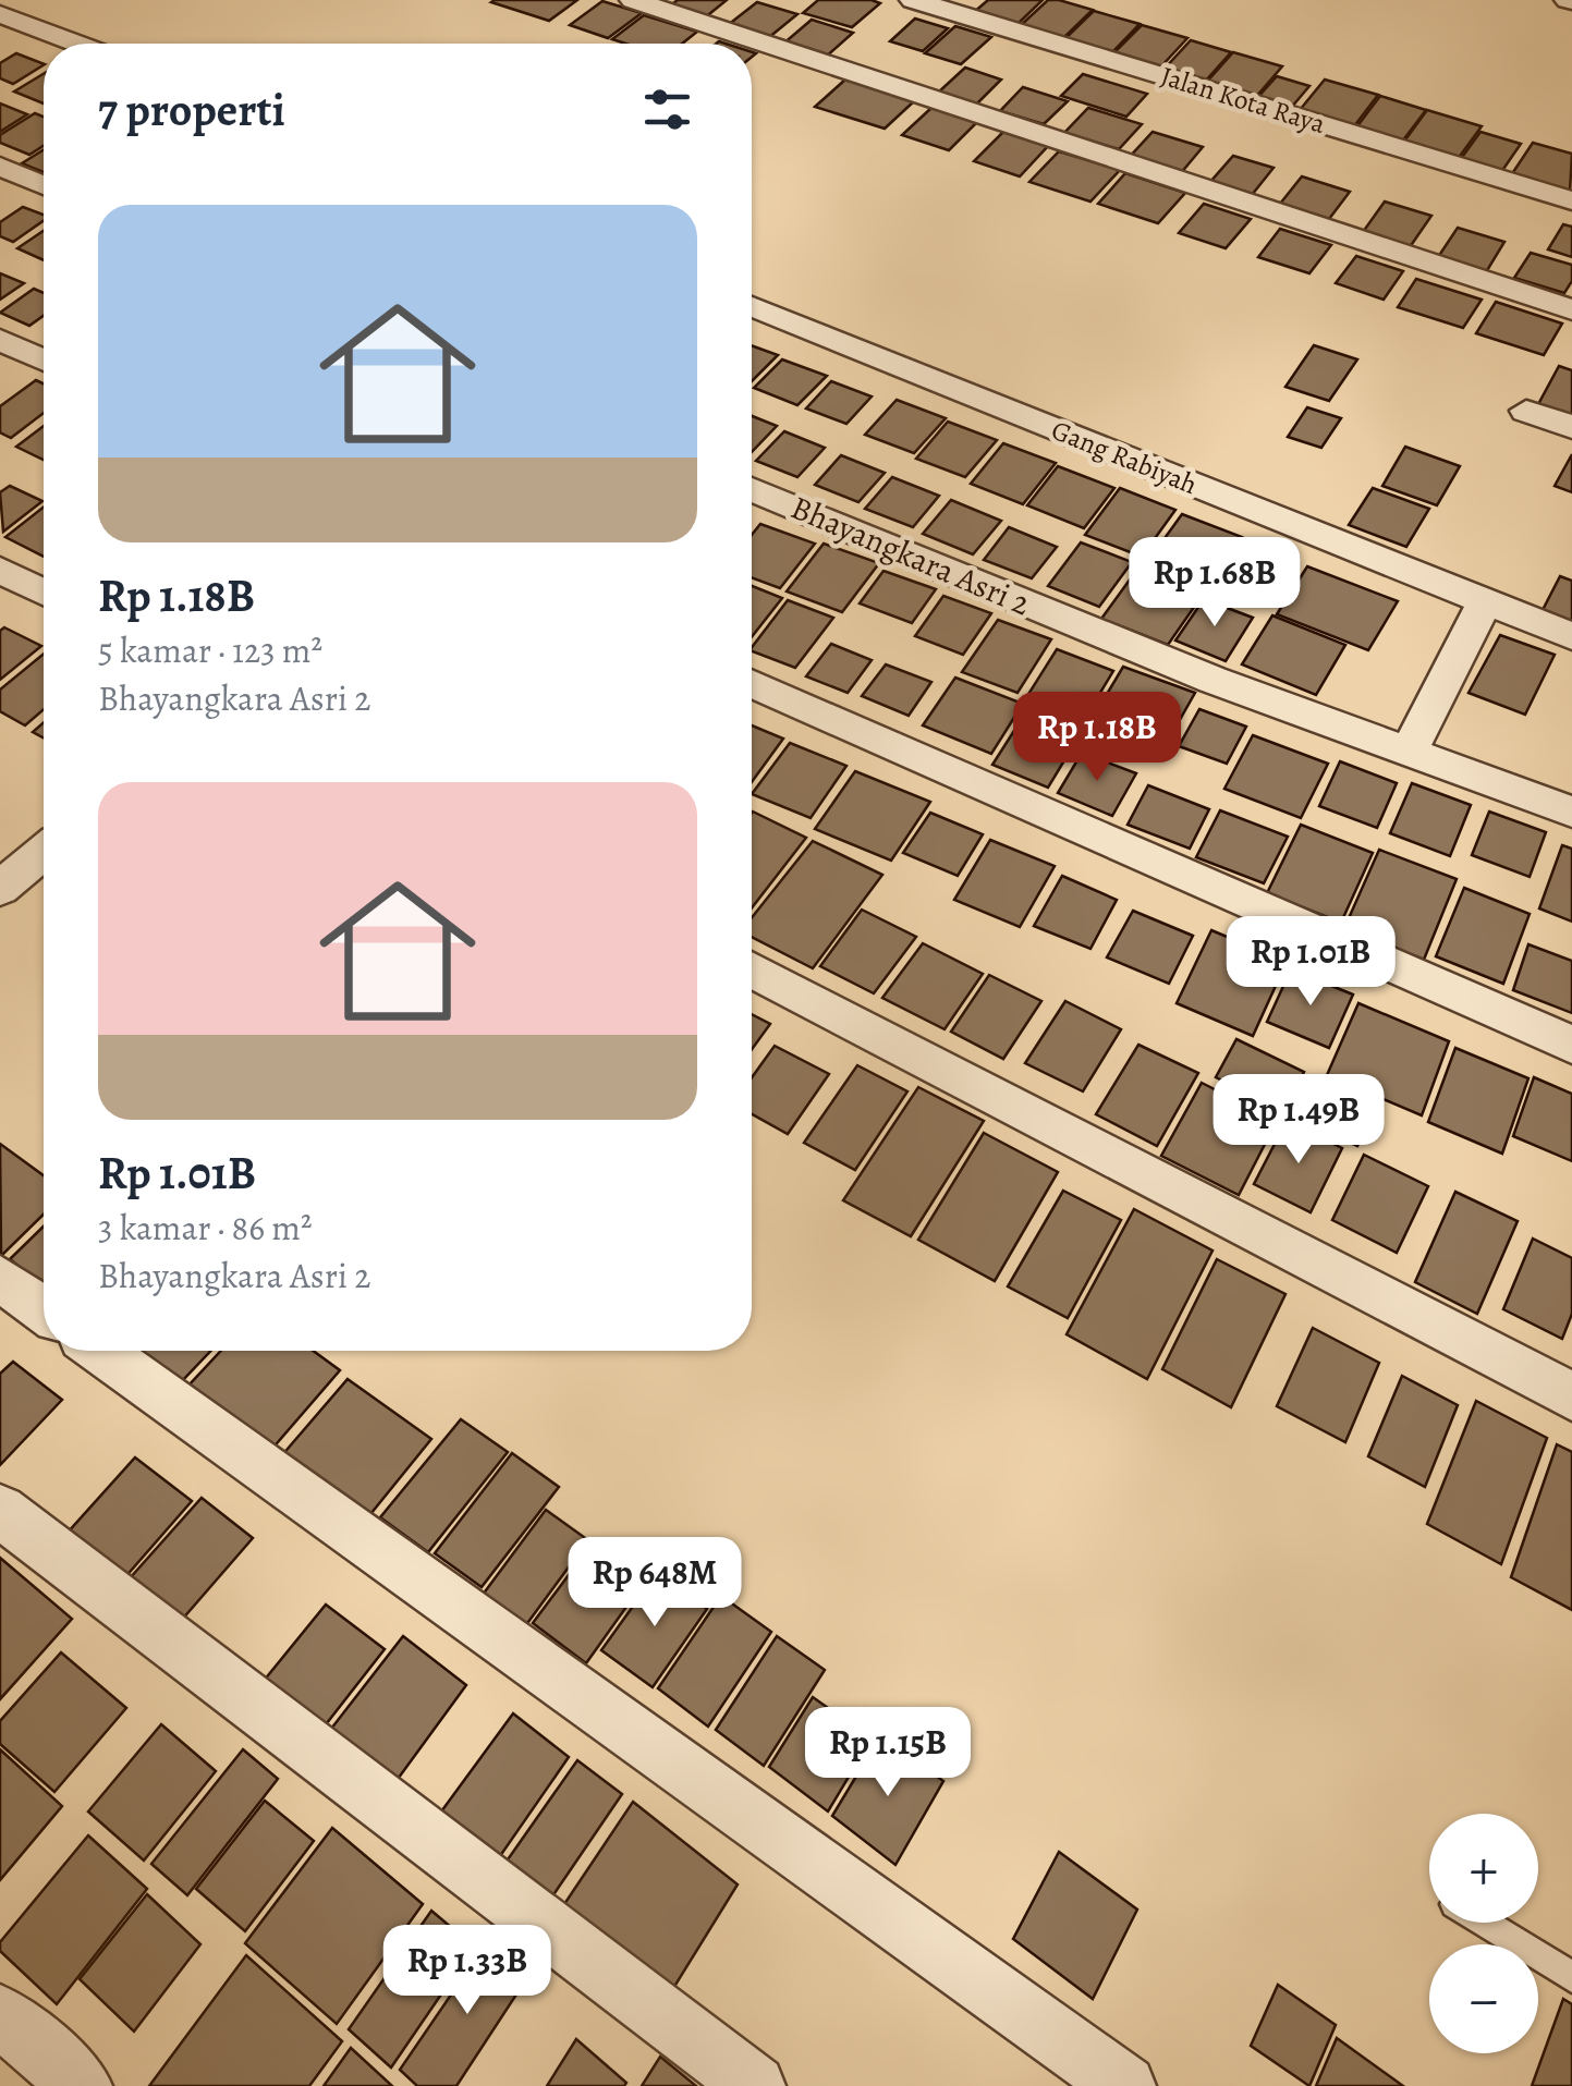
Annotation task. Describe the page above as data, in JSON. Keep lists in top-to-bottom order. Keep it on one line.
{"streets":{"street":["Jalan Kota Raya","Gang Rabiyah","Bhayangkara Asri 2"]},"page":{"heading":"7 properti","list":[{"name":"Rp 1.18B","note":"5 kamar · 123 m² · Bhayangkara Asri 2"},{"name":"Rp 1.01B","note":"3 kamar · 86 m² · Bhayangkara Asri 2"}],"price":["Rp 1.68B","Rp 1.18B","Rp 1.01B","Rp 1.49B","Rp 648M","Rp 1.15B","Rp 1.33B"],"map_buttons":["+","−"]}}
